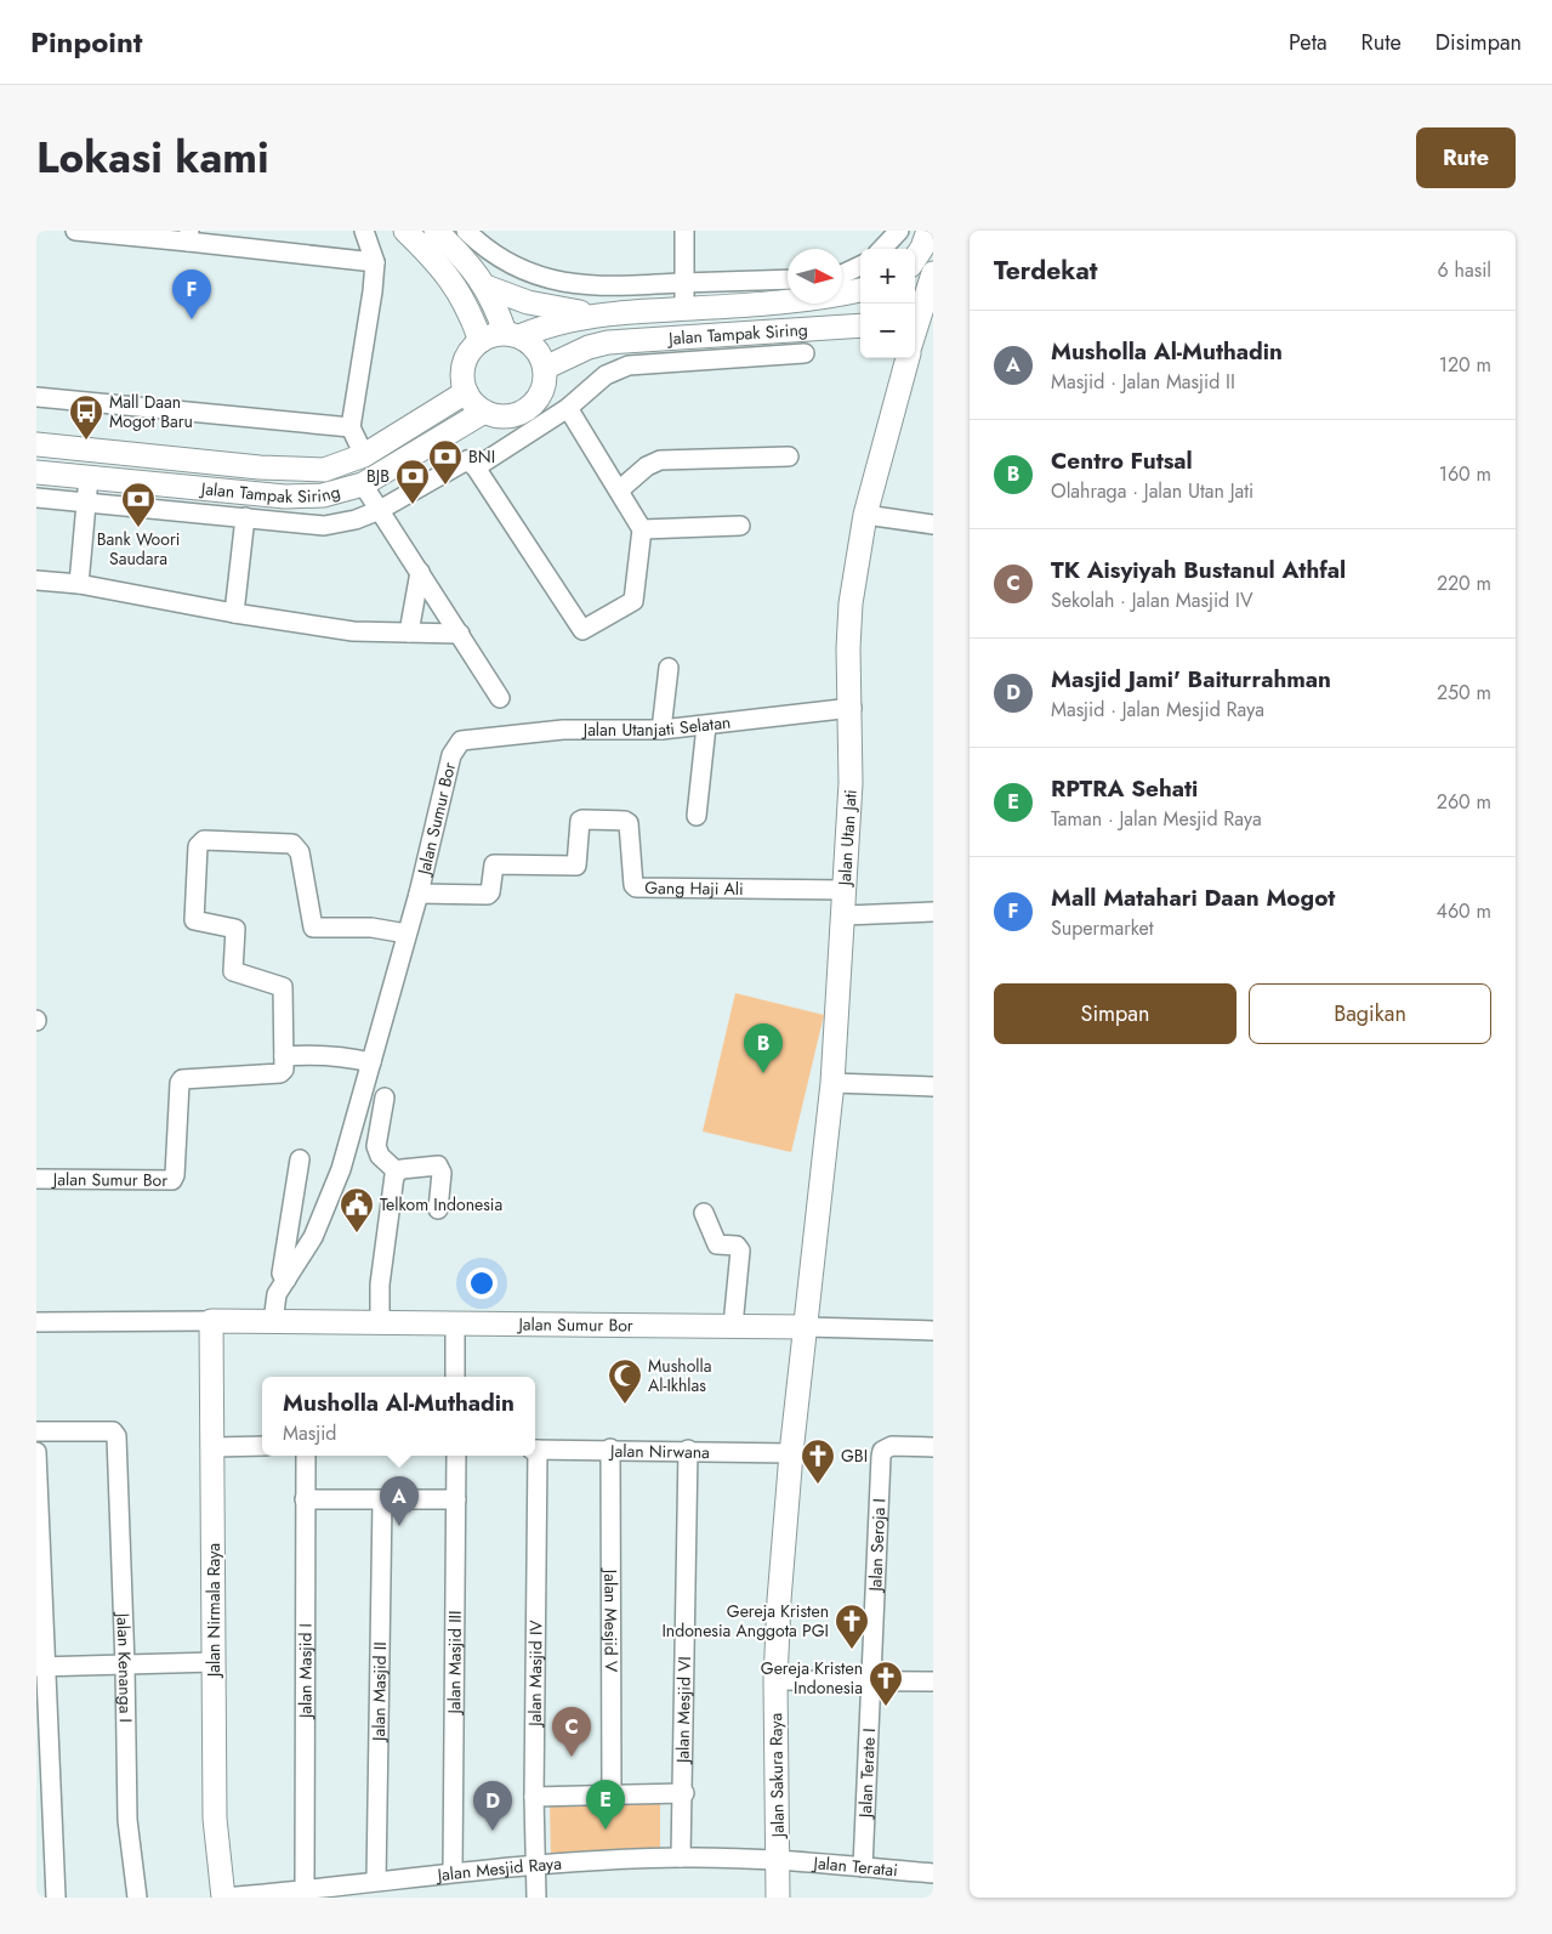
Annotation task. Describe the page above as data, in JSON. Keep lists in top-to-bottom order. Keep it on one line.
{"streets":{"main road":["Jalan Tampak Siring","Jalan Sumur Bor","Jalan Utan Jati","Jalan Nirmala Raya","Jalan Sakura Raya"],"street":["Jalan Utanjati Selatan","Gang Haji Ali","Jalan Nirwana","Jalan Seroja I","Jalan Mesjid V","Jalan Masjid III","Jalan Kenanga I","Jalan Masjid I","Jalan Masjid IV","Jalan Masjid II","Jalan Mesjid VI","Jalan Terate I","Jalan Teratai","Jalan Mesjid Raya"]},"crossings":[["Jalan Utanjati Selatan","Jalan Sumur Bor"],["Jalan Utanjati Selatan","Jalan Utan Jati"],["Jalan Sumur Bor","Jalan Utan Jati"],["Jalan Sumur Bor","Gang Haji Ali"],["Jalan Sumur Bor","Jalan Nirmala Raya"],["Jalan Sumur Bor","Jalan Sakura Raya"],["Jalan Utan Jati","Gang Haji Ali"],["Jalan Utan Jati","Jalan Sakura Raya"],["Jalan Nirwana","Jalan Mesjid V"],["Jalan Nirwana","Jalan Mesjid VI"],["Jalan Nirwana","Jalan Sakura Raya"],["Jalan Seroja I","Jalan Terate I"],["Jalan Nirmala Raya","Jalan Mesjid Raya"],["Jalan Masjid III","Jalan Mesjid Raya"],["Jalan Masjid I","Jalan Mesjid Raya"],["Jalan Masjid IV","Jalan Mesjid Raya"],["Jalan Masjid II","Jalan Mesjid Raya"],["Jalan Mesjid VI","Jalan Mesjid Raya"],["Jalan Terate I","Jalan Teratai"],["Jalan Sakura Raya","Jalan Teratai"],["Jalan Sakura Raya","Jalan Mesjid Raya"],["Jalan Teratai","Jalan Mesjid Raya"]],"places":{"bus stop":["Mall Daan Mogot Baru"],"bank":["BNI","BJB","Bank Woori Saudara"],"public building":["Telkom Indonesia"],"mosque":["Musholla Al-Ikhlas"],"church":["GBI","Gereja Kristen Indonesia Anggota PGI","Gereja Kristen Indonesia"]},"north":"right","page":{"header":"Pinpoint","nav":["Peta","Rute","Disimpan"],"title":"Lokasi kami","buttons":["Rute",["Simpan","Bagikan"]],"heading":["Terdekat","6 hasil"],"map_buttons":["+","−"],"pins":["F","B","A","C","E","D"],"list":[{"mark":"A","name":"Musholla Al-Muthadin","note":"Masjid · Jalan Masjid II","value":"120 m"},{"mark":"B","name":"Centro Futsal","note":"Olahraga · Jalan Utan Jati","value":"160 m"},{"mark":"C","name":"TK Aisyiyah Bustanul Athfal","note":"Sekolah · Jalan Masjid IV","value":"220 m"},{"mark":"D","name":"Masjid Jami' Baiturrahman","note":"Masjid · Jalan Mesjid Raya","value":"250 m"},{"mark":"E","name":"RPTRA Sehati","note":"Taman · Jalan Mesjid Raya","value":"260 m"},{"mark":"F","name":"Mall Matahari Daan Mogot","note":"Supermarket","value":"460 m"}],"popup":["Musholla Al-Muthadin","Masjid"]}}
